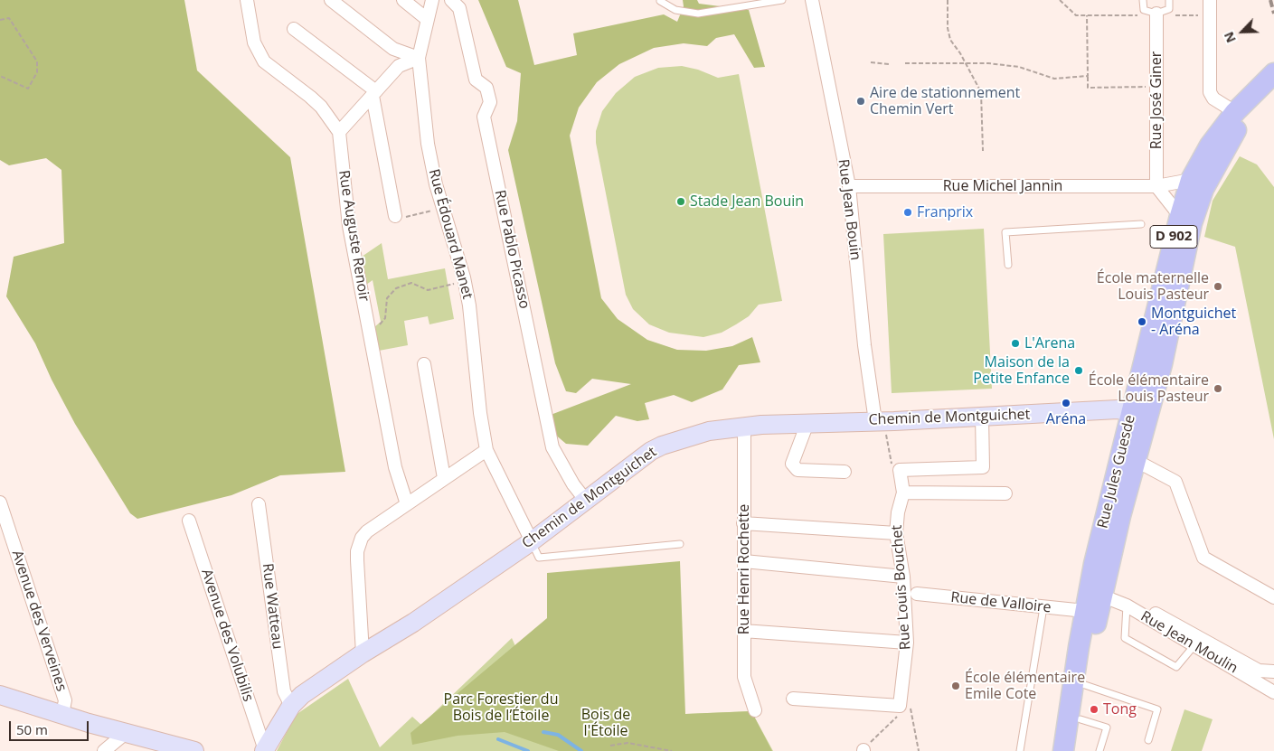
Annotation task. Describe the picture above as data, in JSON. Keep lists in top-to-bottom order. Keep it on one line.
{"streets":{"main road":["D 902","Rue Jules Guesde"],"street":["Rue José Giner","Rue Michel Jannin","Rue Jean Bouin","Rue Édouard Manet","Rue Auguste Renoir","Rue Pablo Picasso","Chemin de Montguichet","Rue Henri Rochette","Rue Louis Bouchet","Rue de Valloire","Rue Watteau","Avenue des Verveines","Avenue des Volubilis","Rue Jean Moulin"]},"crossings":[["Rue José Giner","Rue Michel Jannin"],["Rue Michel Jannin","Rue Jean Bouin"],["Rue Michel Jannin","Rue Jules Guesde"],["Rue Jean Bouin","Chemin de Montguichet"],["Rue Édouard Manet","Chemin de Montguichet"],["Rue Pablo Picasso","Chemin de Montguichet"],["Chemin de Montguichet","Rue Jules Guesde"],["Chemin de Montguichet","Rue Henri Rochette"],["Chemin de Montguichet","Rue Watteau"],["Chemin de Montguichet","Avenue des Volubilis"],["Rue Jules Guesde","Rue de Valloire"],["Rue Jules Guesde","Rue Jean Moulin"],["Rue de Valloire","Rue Jean Moulin"]],"parks":["Parc Forestier du Bois de l’Étoile","Bois de l'Étoile"],"places":["Aire de stationnement Chemin Vert","Stade Jean Bouin","Franprix","École maternelle Louis Pasteur","Montguichet - Aréna","L'Arena","Maison de la Petite Enfance","École élémentaire Louis Pasteur","Aréna","École élémentaire Emile Cote","Tong"],"scale_bar":"50 m","north":"bottom left"}
